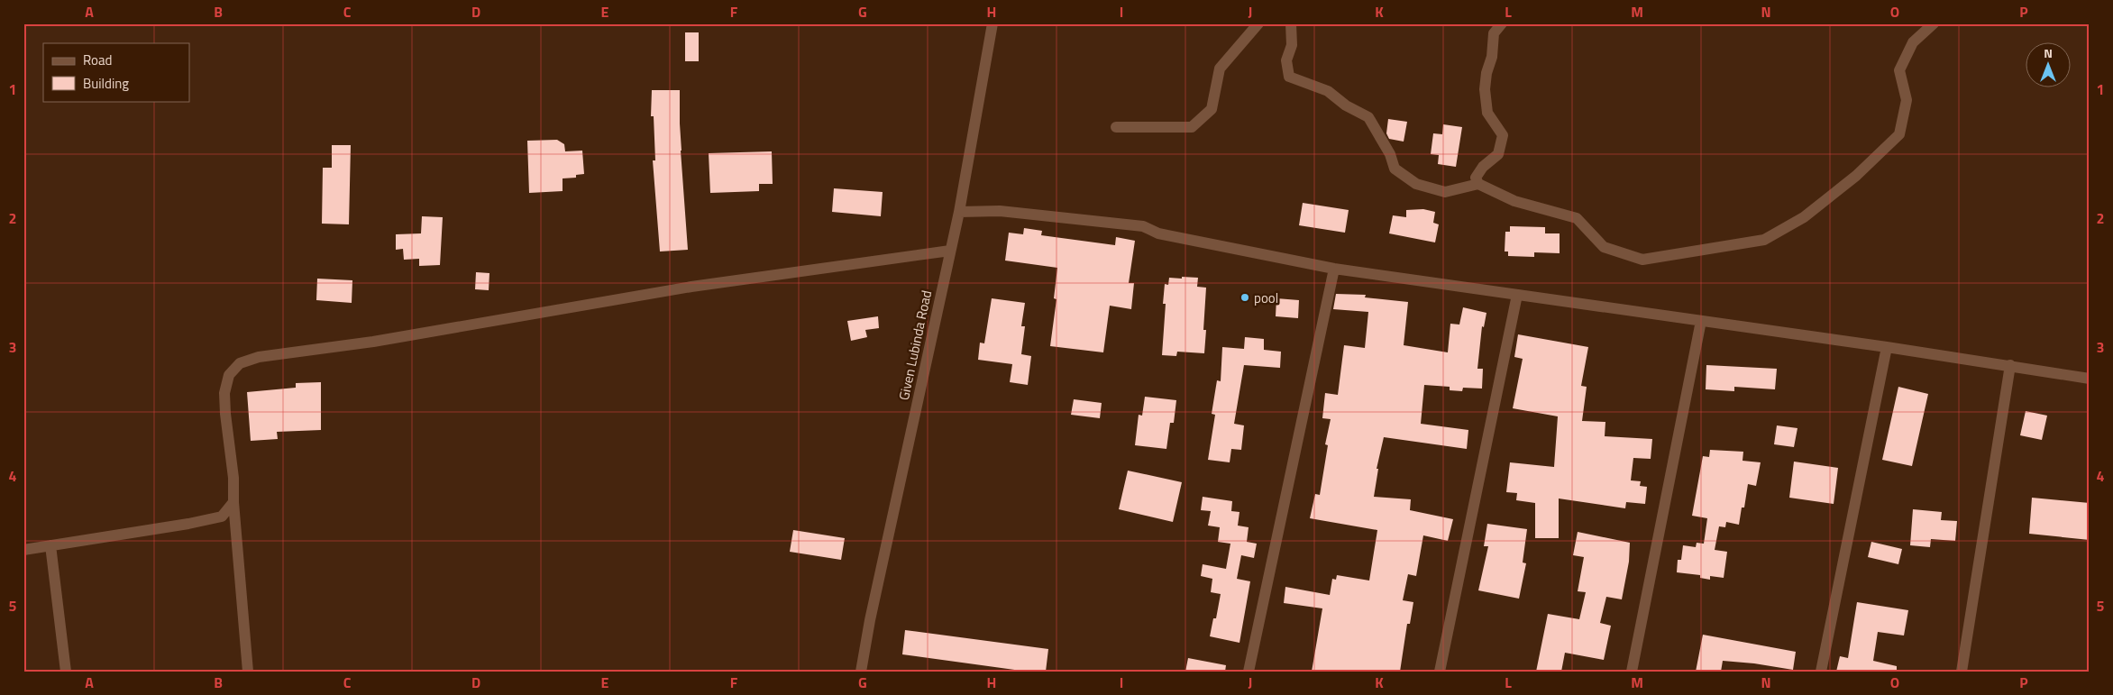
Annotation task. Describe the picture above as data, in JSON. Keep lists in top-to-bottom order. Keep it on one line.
{"streets":{"street":["Given Lubinda Road"]},"places":["pool"],"legend":["Road","Building"],"north":"top","grid":{"columns":["A","B","C","D","E","F","G","H","I","J","K","L","M","N","O","P"],"rows":["1","2","3","4","5"]}}
